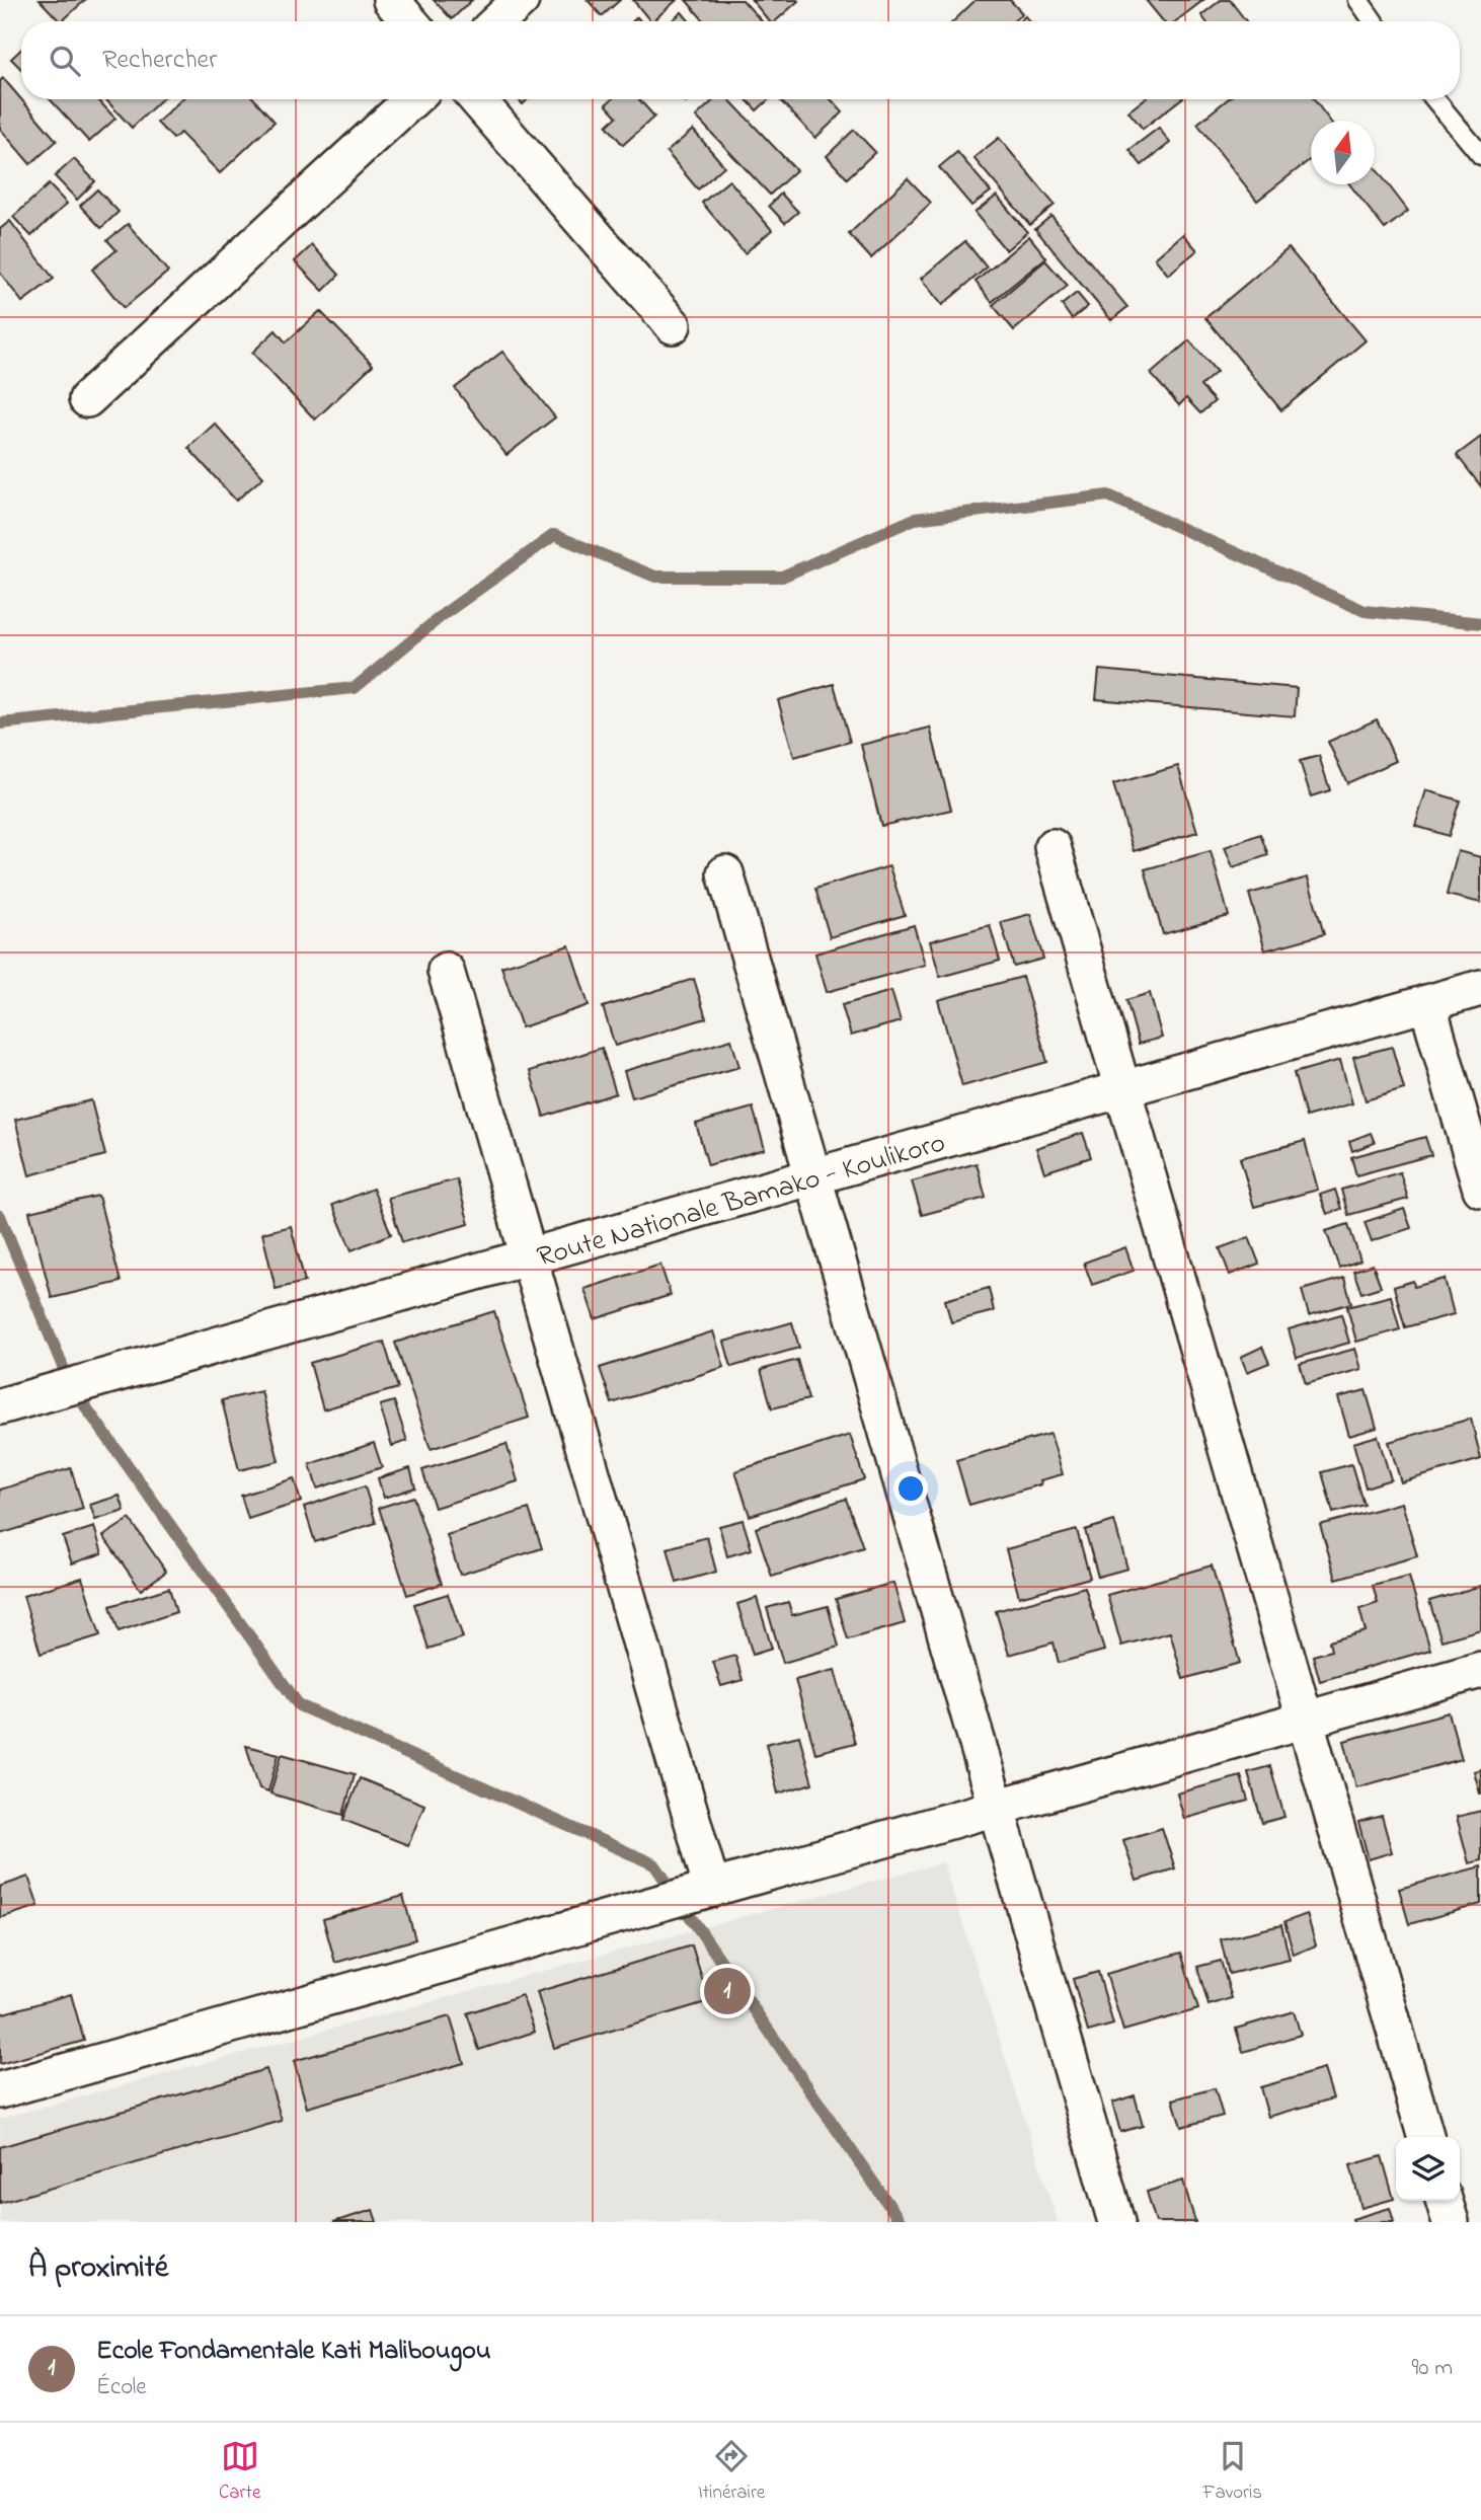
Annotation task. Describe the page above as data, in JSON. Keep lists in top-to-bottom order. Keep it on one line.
{"streets":{"street":["Route Nationale Bamako - Koulikoro"]},"north":"top","page":{"search":"Rechercher","pins":"1","heading":"À proximité","list":[{"mark":"1","name":"Ecole Fondamentale Kati Malibougou","note":"École","value":"90 m"}],"nav":["Carte","Itinéraire","Favoris"]}}
